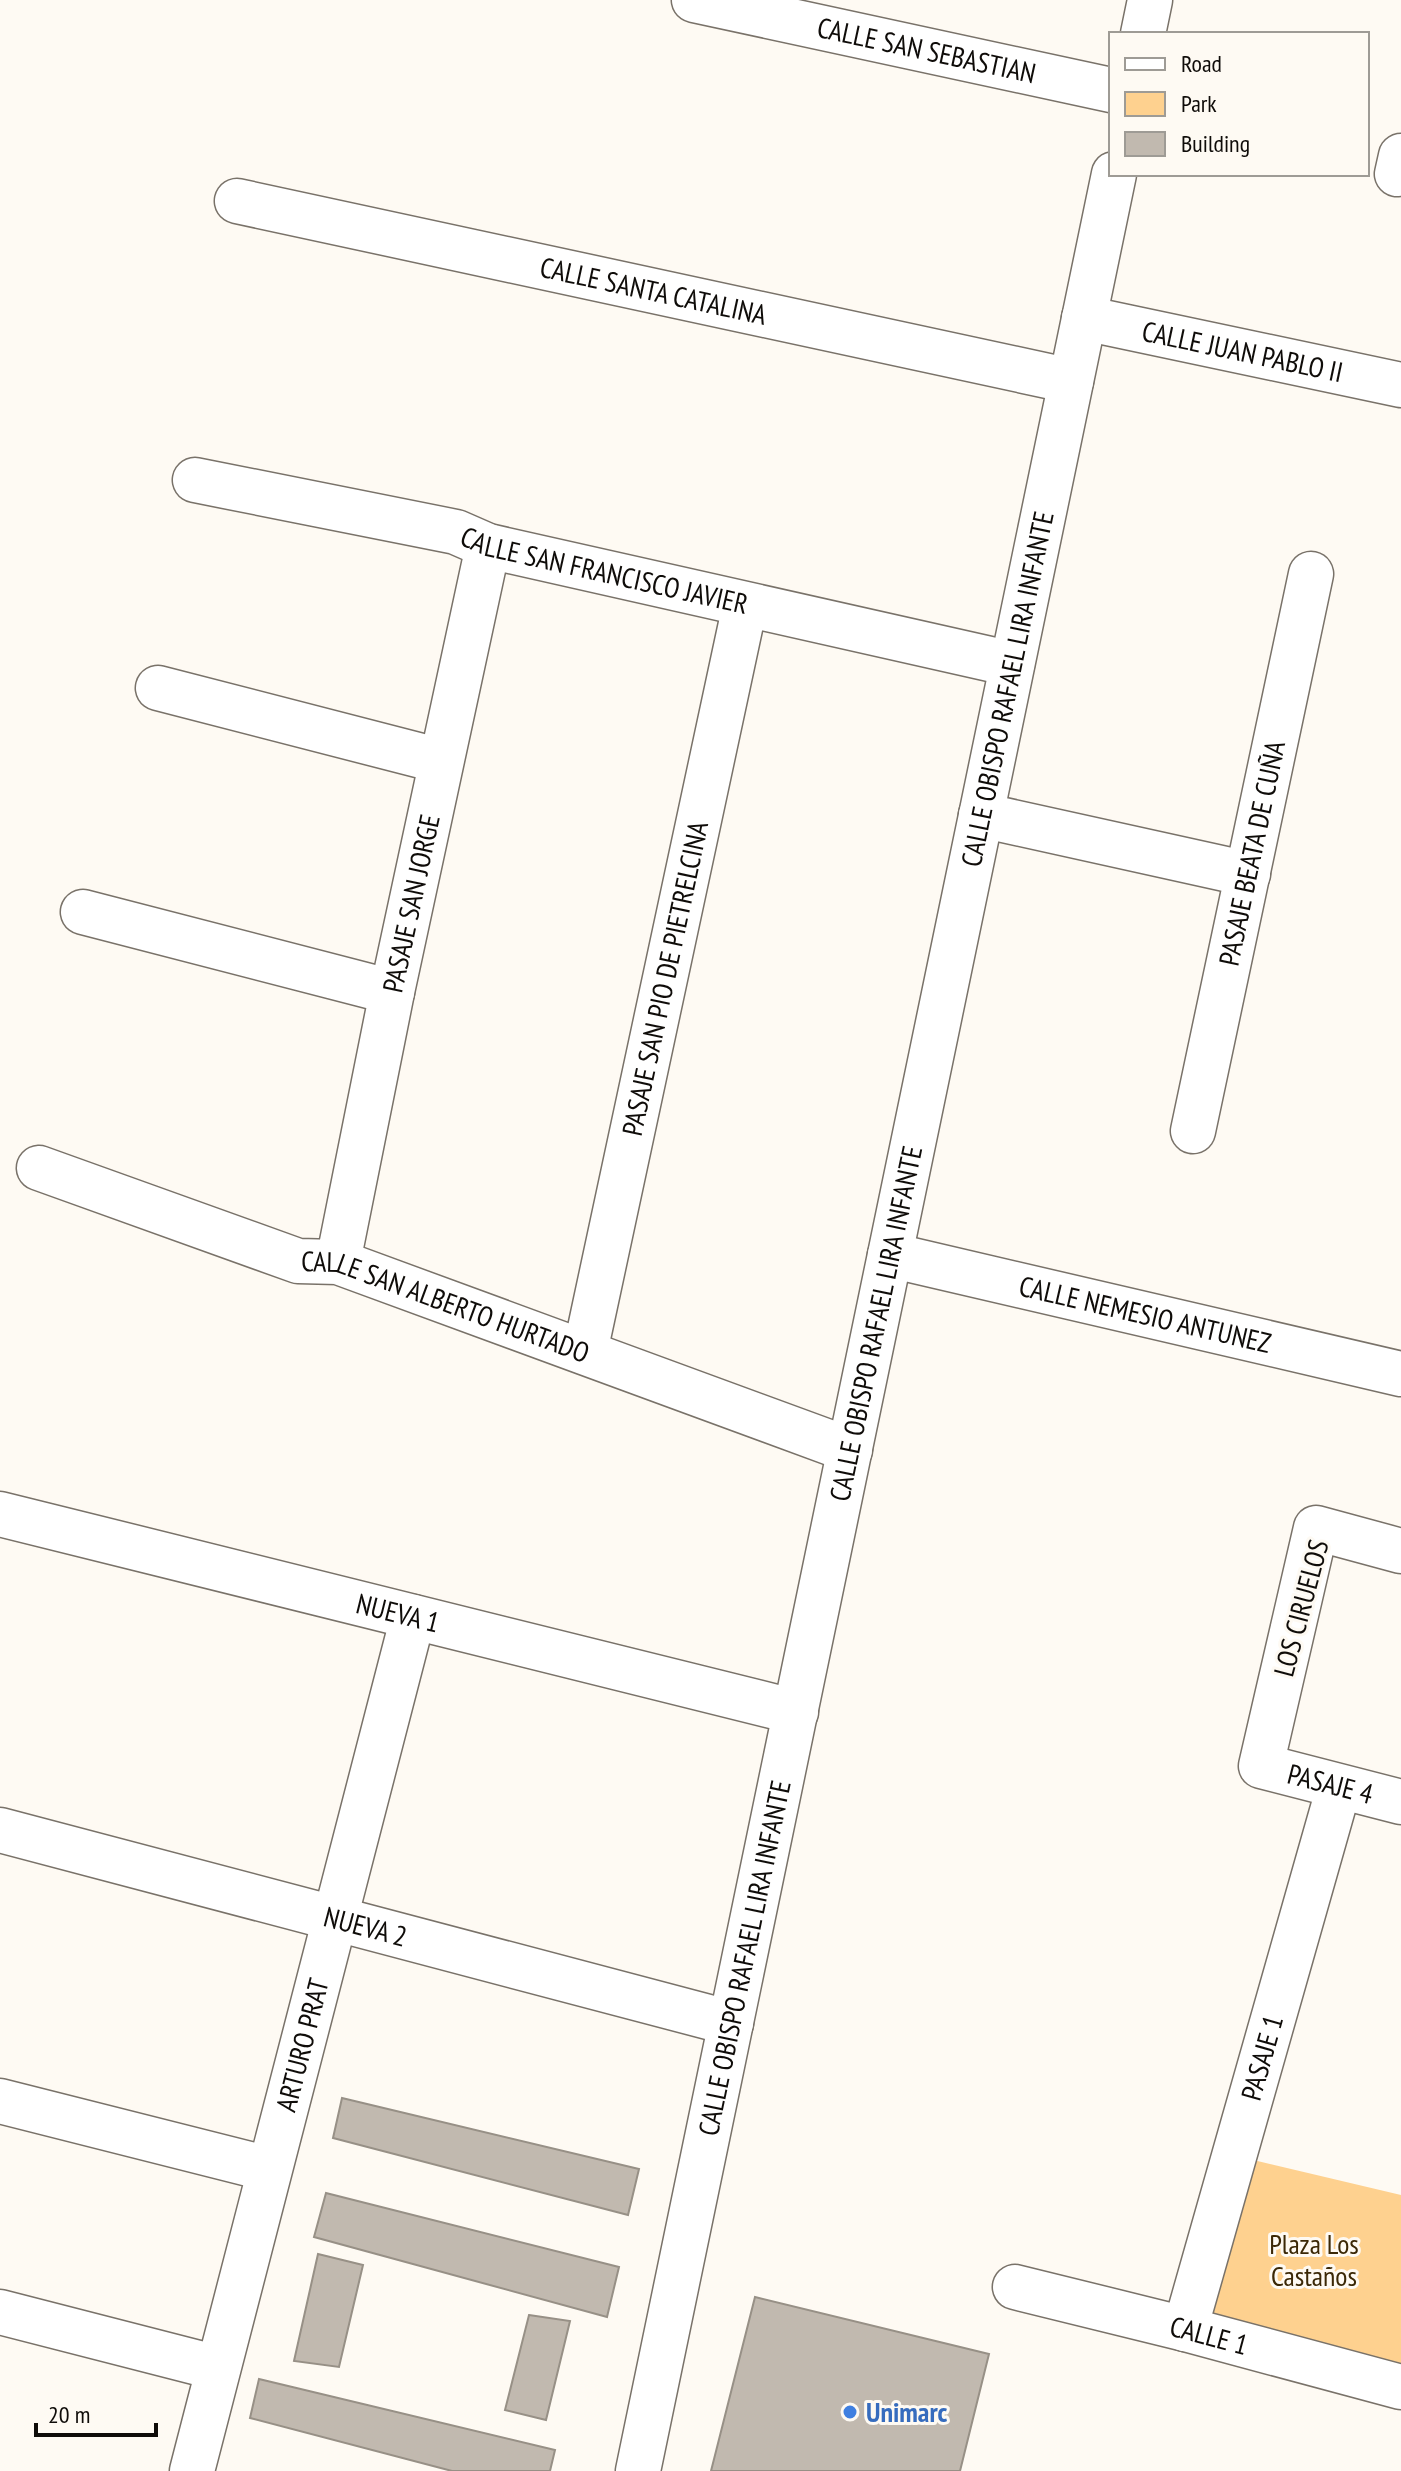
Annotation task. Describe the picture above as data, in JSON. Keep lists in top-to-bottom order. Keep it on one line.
{"streets":{"street":["CALLE SAN SEBASTIAN","CALLE SANTA CATALINA","CALLE JUAN PABLO II","CALLE SAN FRANCISCO JAVIER","CALLE OBISPO RAFAEL LIRA INFANTE","PASAJE BEATA DE CUÑA","PASAJE SAN JORGE","PASAJE SAN PIO DE PIETRELCINA","CALLE SAN ALBERTO HURTADO","CALLE NEMESIO ANTUNEZ","LOS CIRUELOS","NUEVA 1","PASAJE 4","NUEVA 2","ARTURO PRAT","PASAJE 1","CALLE 1"]},"crossings":[["CALLE SANTA CATALINA","CALLE OBISPO RAFAEL LIRA INFANTE"],["CALLE JUAN PABLO II","CALLE OBISPO RAFAEL LIRA INFANTE"],["CALLE SAN FRANCISCO JAVIER","CALLE OBISPO RAFAEL LIRA INFANTE"],["CALLE SAN FRANCISCO JAVIER","PASAJE SAN JORGE"],["CALLE SAN FRANCISCO JAVIER","PASAJE SAN PIO DE PIETRELCINA"],["CALLE OBISPO RAFAEL LIRA INFANTE","CALLE SAN ALBERTO HURTADO"],["CALLE OBISPO RAFAEL LIRA INFANTE","CALLE NEMESIO ANTUNEZ"],["CALLE OBISPO RAFAEL LIRA INFANTE","NUEVA 1"],["CALLE OBISPO RAFAEL LIRA INFANTE","NUEVA 2"],["PASAJE SAN JORGE","CALLE SAN ALBERTO HURTADO"],["PASAJE SAN PIO DE PIETRELCINA","CALLE SAN ALBERTO HURTADO"],["LOS CIRUELOS","PASAJE 4"],["NUEVA 1","ARTURO PRAT"],["PASAJE 4","PASAJE 1"],["NUEVA 2","ARTURO PRAT"],["PASAJE 1","CALLE 1"]],"parks":["Plaza Los Castaños"],"places":["Unimarc"],"legend":["Road","Park","Building"],"scale_bar":"20 m"}
